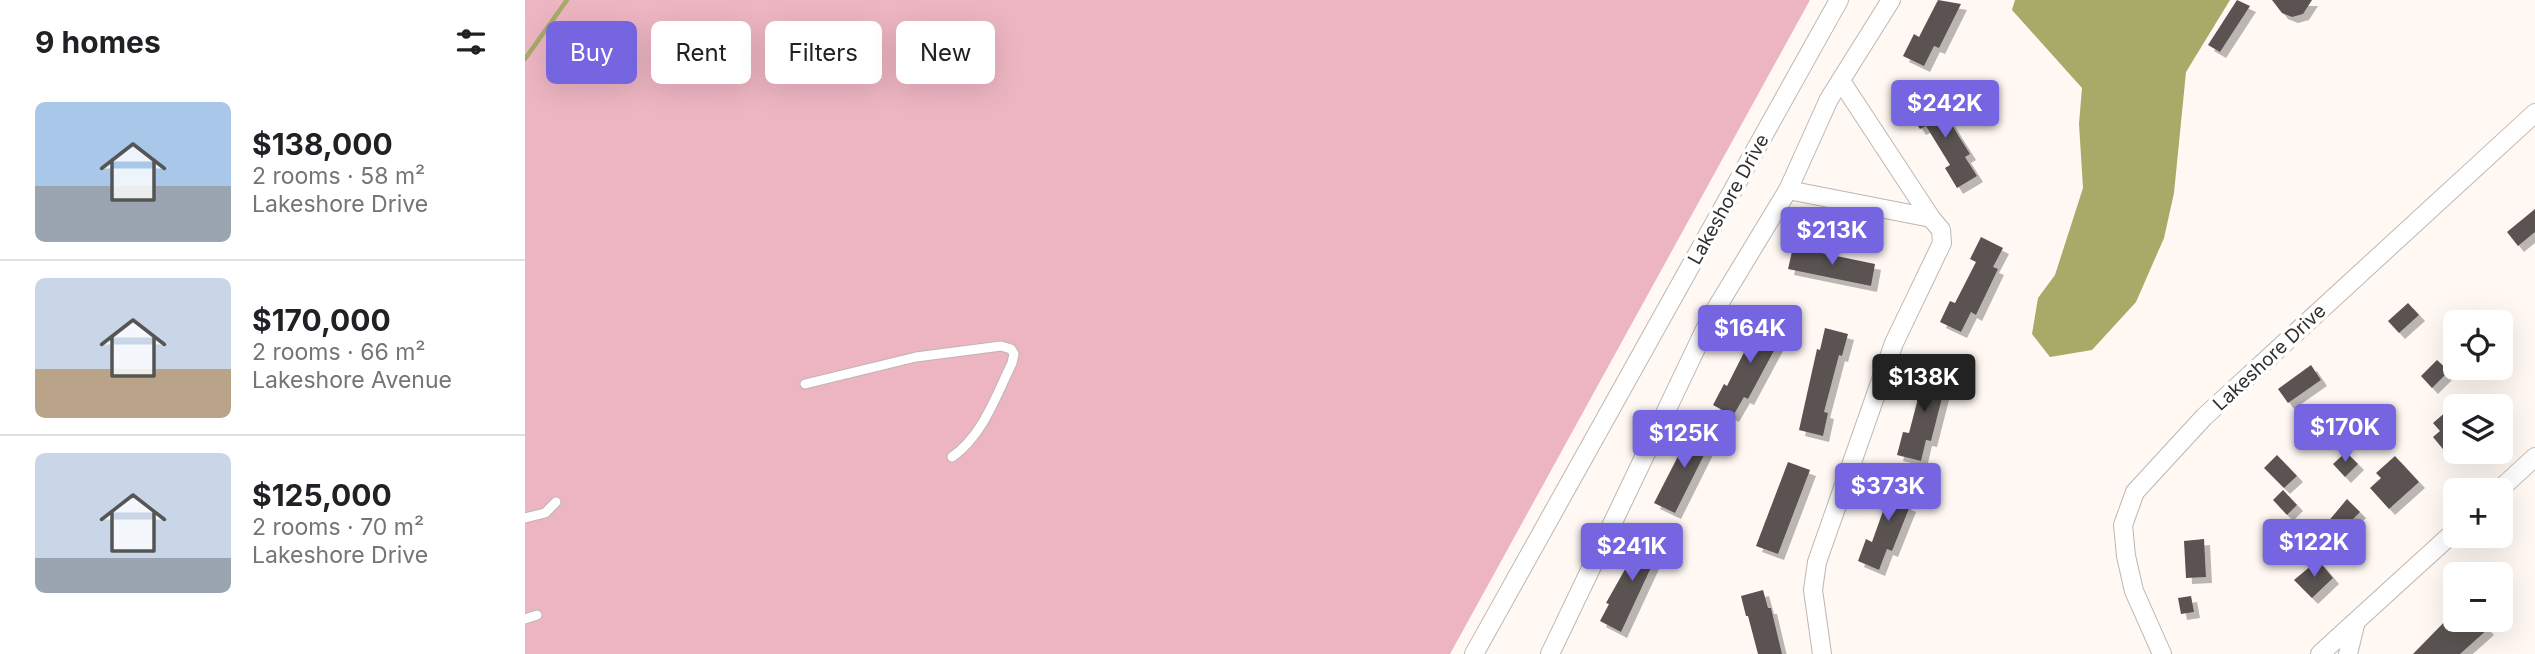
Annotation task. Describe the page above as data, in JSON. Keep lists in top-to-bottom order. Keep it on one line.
{"streets":{"street":["Lakeshore Drive"]},"page":{"heading":"9 homes","chip":["Buy","Rent","Filters","New"],"price":["$242K","$213K","$164K","$138K","$170K","$125K","$373K","$122K","$241K"],"list":[{"name":"$138,000","note":"2 rooms · 58 m² · Lakeshore Drive"},{"name":"$170,000","note":"2 rooms · 66 m² · Lakeshore Avenue"},{"name":"$125,000","note":"2 rooms · 70 m² · Lakeshore Drive"}],"map_buttons":["+","−"]}}
